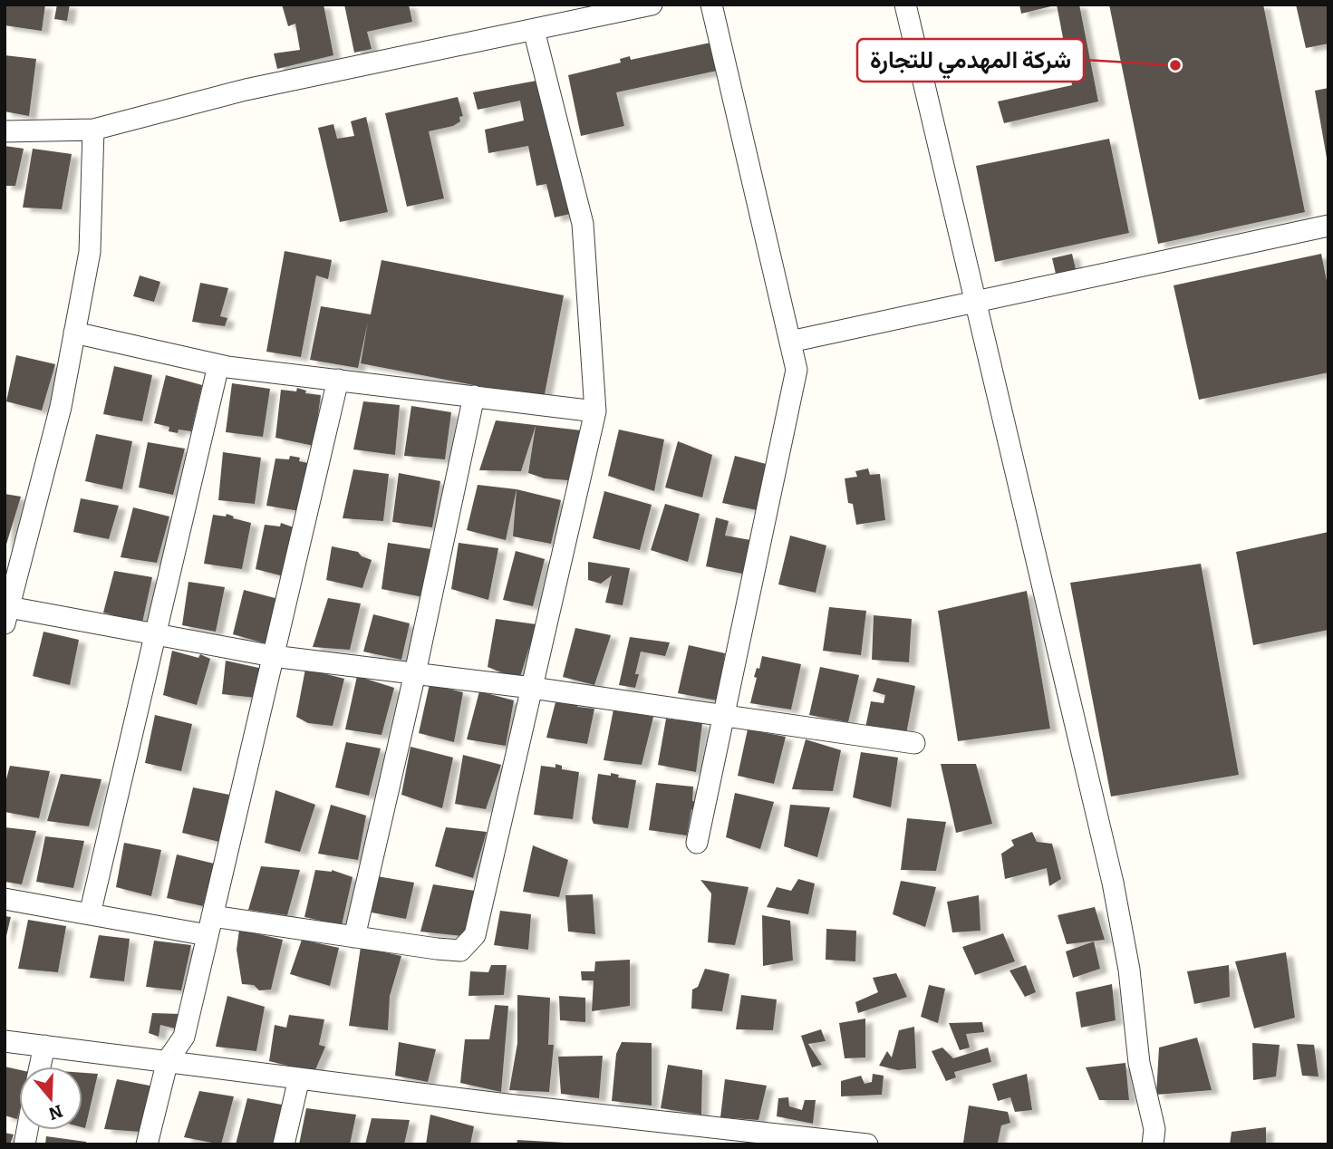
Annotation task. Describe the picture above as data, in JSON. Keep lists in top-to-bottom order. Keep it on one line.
{"places":["شركة المهدمي للتجارة"],"north":"bottom"}
